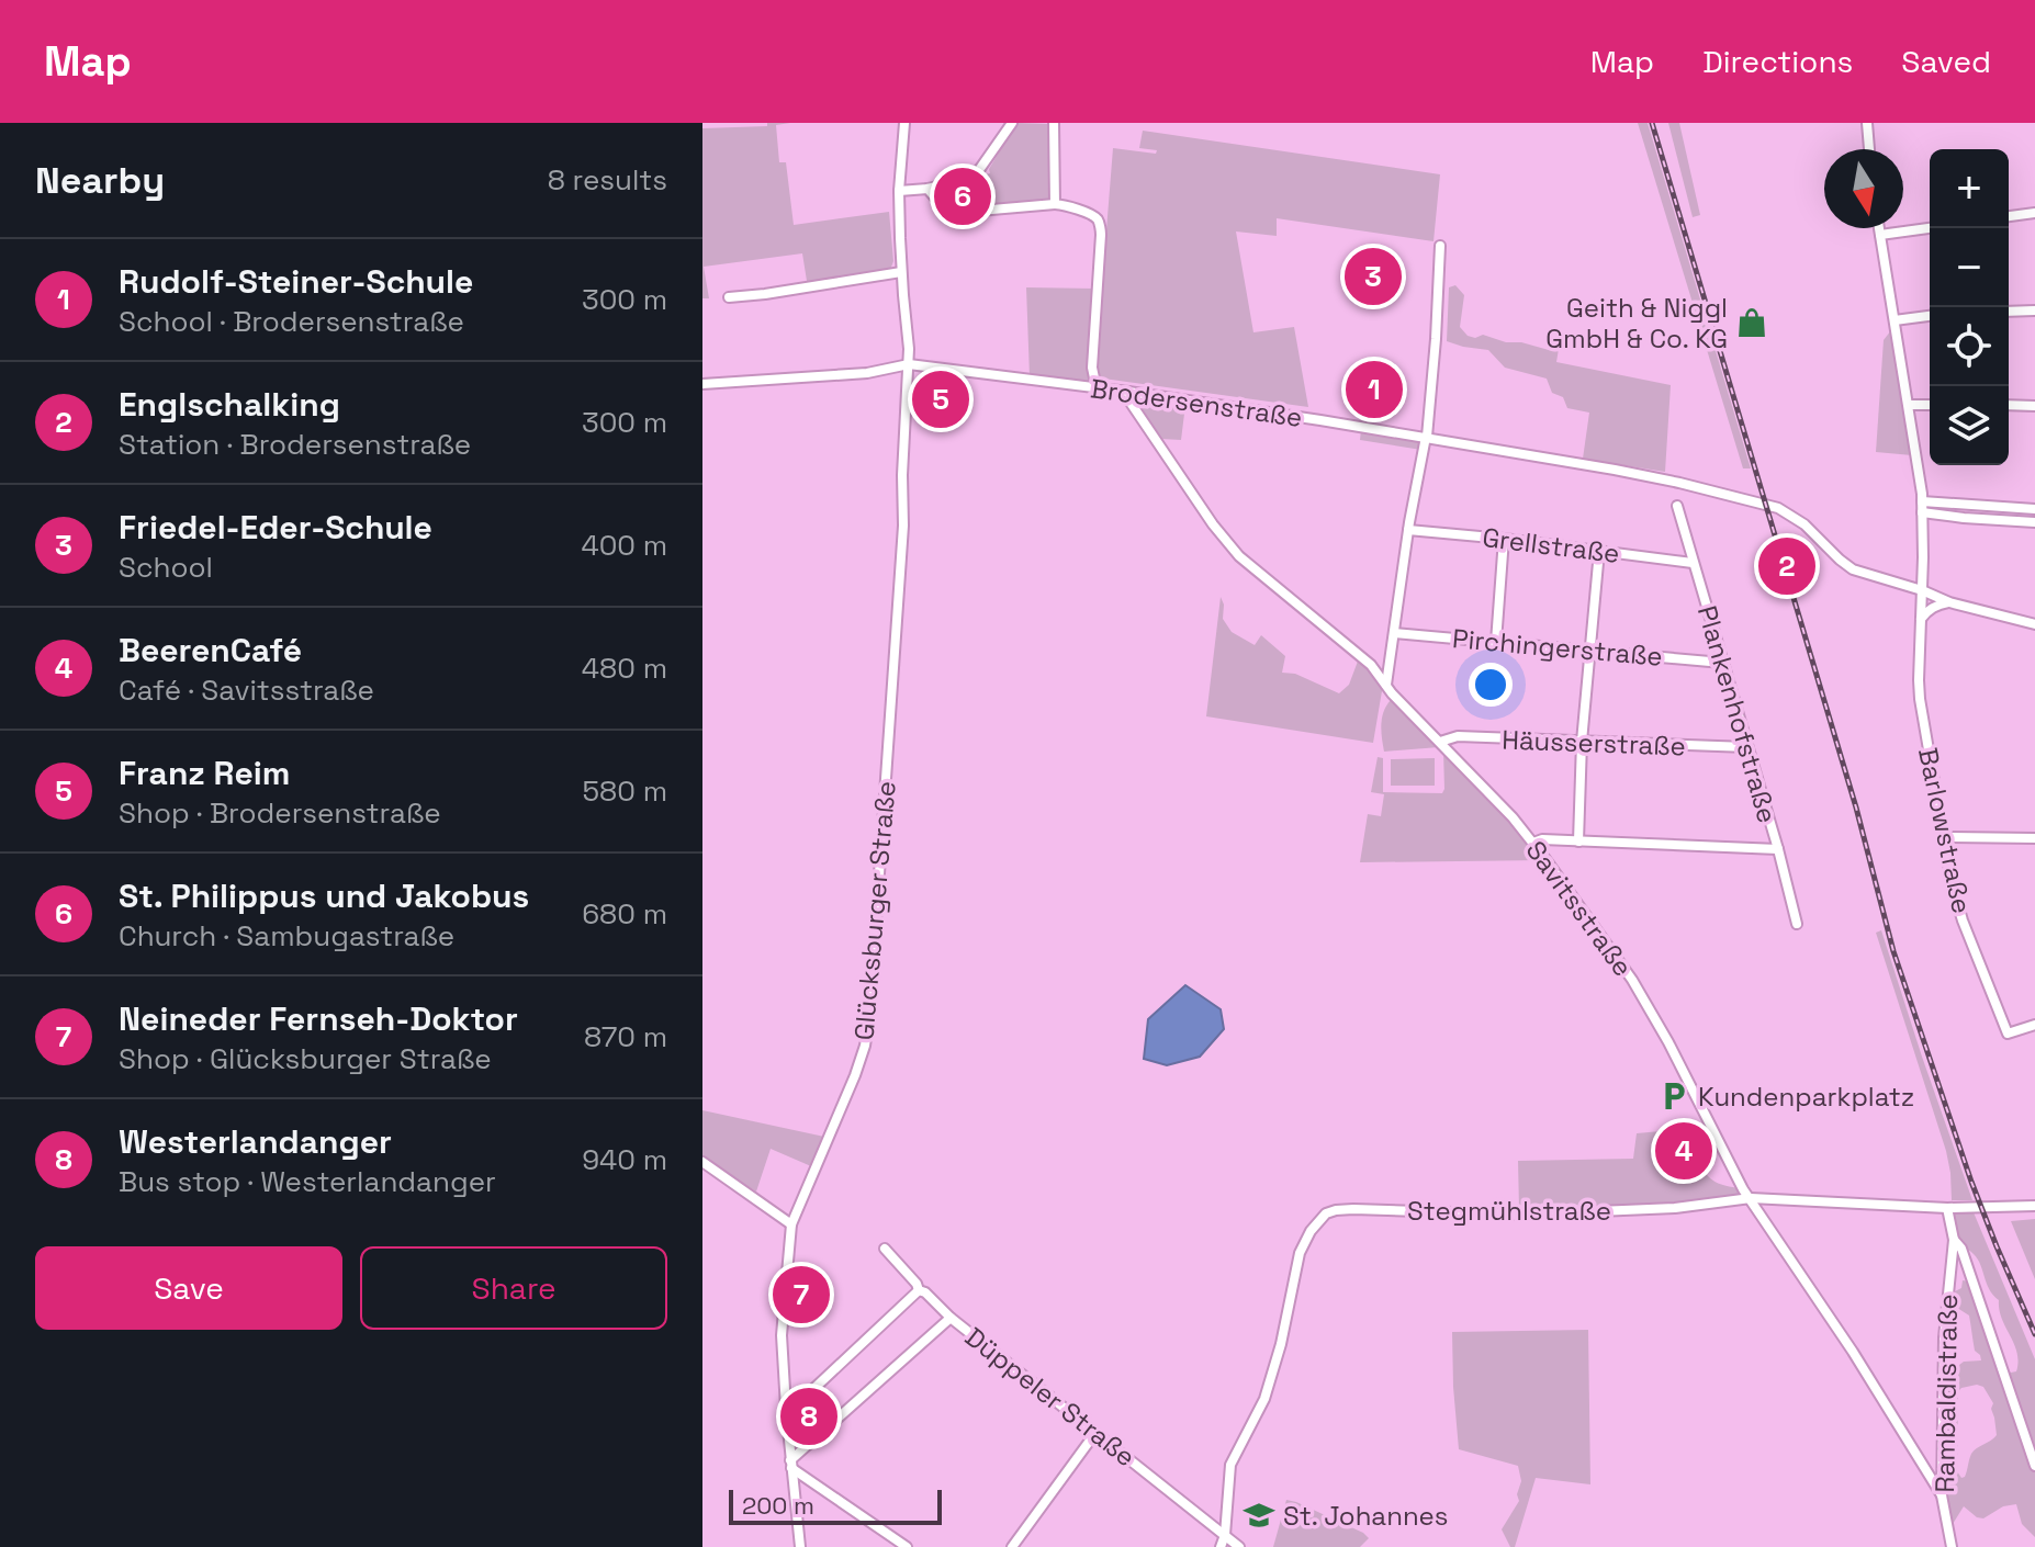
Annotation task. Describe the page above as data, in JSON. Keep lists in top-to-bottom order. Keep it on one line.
{"streets":{"street":["Brodersenstraße","Grellstraße","Pirchingerstraße","Plankenhofstraße","Häusserstraße","Barlowstraße","Savitsstraße","Glücksburger Straße","Stegmühlstraße","Rambaldistraße","Düppeler Straße"]},"crossings":[["Brodersenstraße","Barlowstraße"],["Brodersenstraße","Savitsstraße"],["Brodersenstraße","Glücksburger Straße"],["Grellstraße","Plankenhofstraße"],["Pirchingerstraße","Plankenhofstraße"],["Plankenhofstraße","Häusserstraße"],["Häusserstraße","Savitsstraße"],["Savitsstraße","Stegmühlstraße"],["Savitsstraße","Rambaldistraße"],["Stegmühlstraße","Düppeler Straße"]],"places":{"shop":["Geith & Niggl GmbH & Co. KG"],"parking":["Kundenparkplatz"],"school or university":["St. Johannes"]},"scale_bar":"200 m","north":"bottom","page":{"header":"Map","nav":["Map","Directions","Saved"],"heading":["Nearby","8 results"],"map_buttons":["+","−"],"pins":["6","3","1","5","2","4","7","8"],"list":[{"mark":"1","name":"Rudolf-Steiner-Schule","note":"School · Brodersenstraße","value":"300 m"},{"mark":"2","name":"Englschalking","note":"Station · Brodersenstraße","value":"300 m"},{"mark":"3","name":"Friedel-Eder-Schule","note":"School","value":"400 m"},{"mark":"4","name":"BeerenCafé","note":"Café · Savitsstraße","value":"480 m"},{"mark":"5","name":"Franz Reim","note":"Shop · Brodersenstraße","value":"580 m"},{"mark":"6","name":"St. Philippus und Jakobus","note":"Church · Sambugastraße","value":"680 m"},{"mark":"7","name":"Neineder Fernseh-Doktor","note":"Shop · Glücksburger Straße","value":"870 m"},{"mark":"8","name":"Westerlandanger","note":"Bus stop · Westerlandanger","value":"940 m"}],"buttons":["Save","Share"],"scale":"200 m"}}
